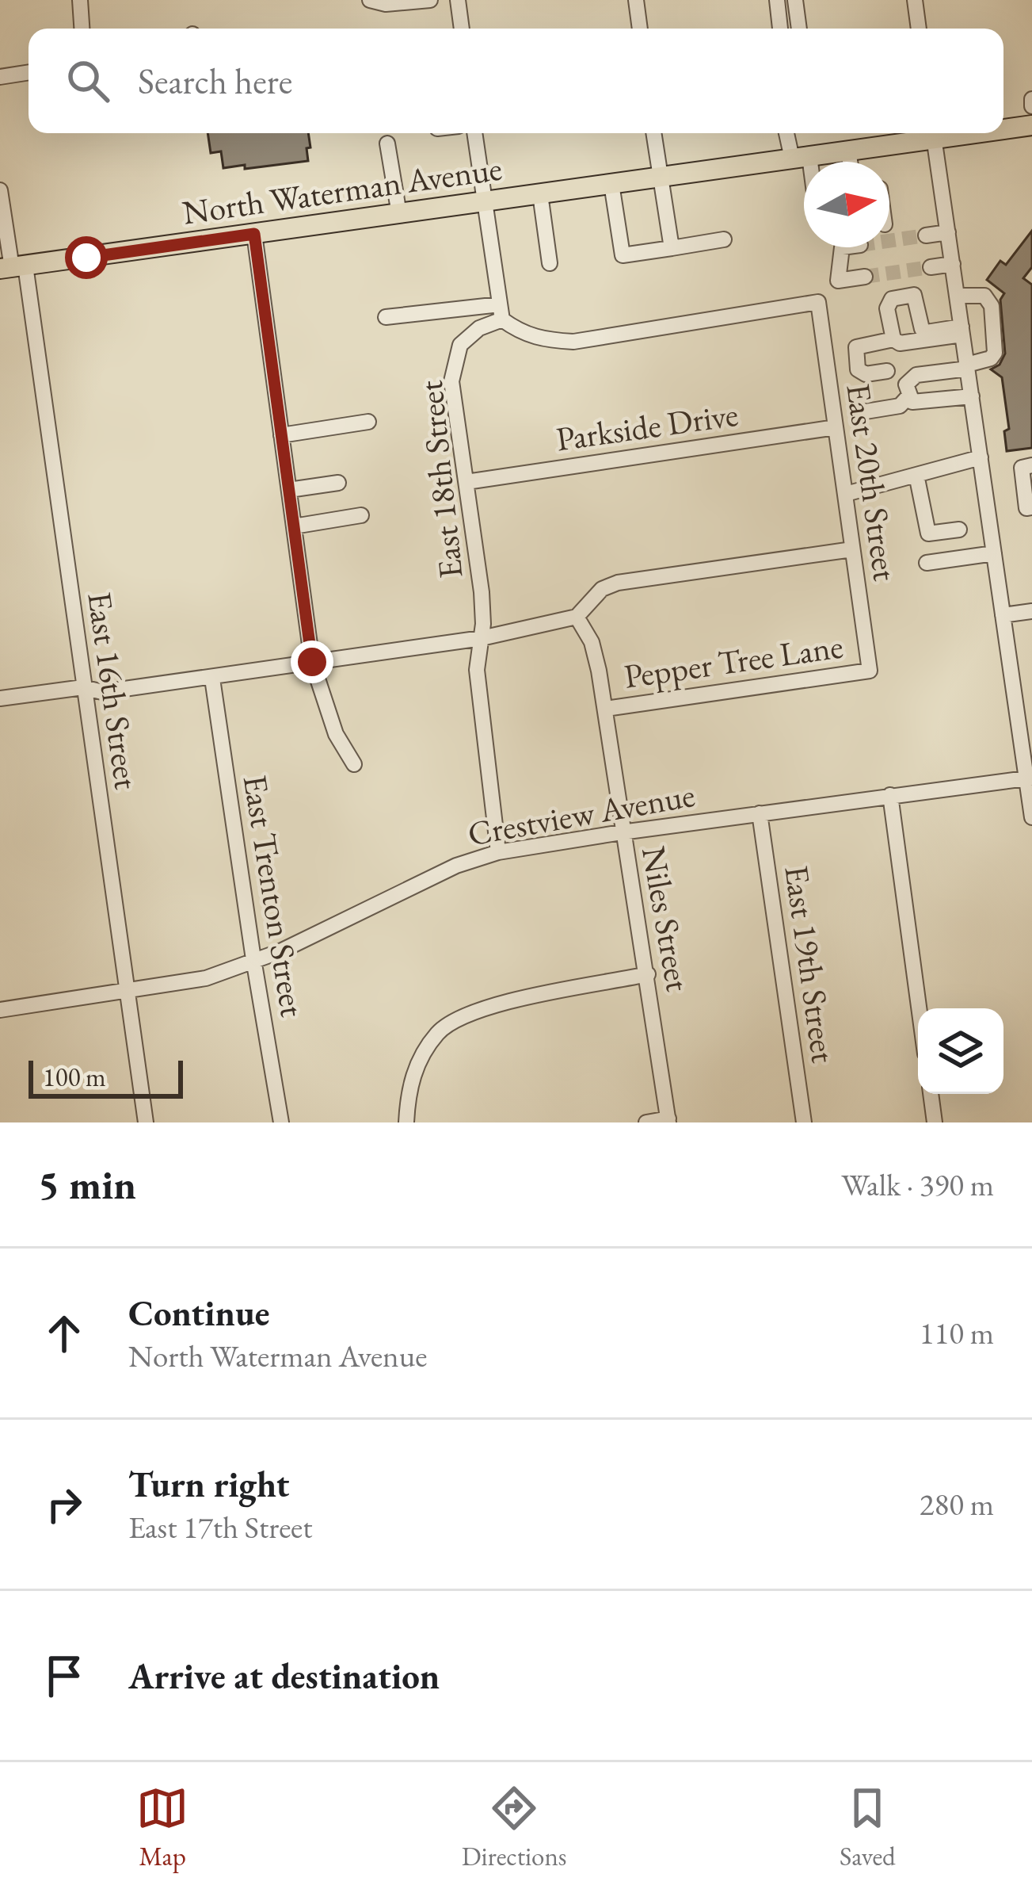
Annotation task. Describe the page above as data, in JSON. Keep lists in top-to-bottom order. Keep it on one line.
{"streets":{"main road":["North Waterman Avenue"],"street":["Parkside Drive","East 18th Street","East 20th Street","Pepper Tree Lane","East 16th Street","Crestview Avenue","East Trenton Street","Niles Street","East 19th Street"]},"crossings":[["North Waterman Avenue","East 16th Street"],["Parkside Drive","East 18th Street"],["Parkside Drive","East 20th Street"],["East 18th Street","East 20th Street"],["East 18th Street","Crestview Avenue"],["East 20th Street","Pepper Tree Lane"],["Pepper Tree Lane","Niles Street"],["East 16th Street","Crestview Avenue"],["Crestview Avenue","East Trenton Street"],["Crestview Avenue","Niles Street"],["Crestview Avenue","East 19th Street"]],"scale_bar":"100 m","north":"right","page":{"search":"Search here","scale":"100 m","heading":["5 min","Walk · 390 m"],"list":[["Continue","North Waterman Avenue","110 m"],["Turn right","East 17th Street","280 m"],"Arrive at destination"],"nav":["Map","Directions","Saved"]}}
